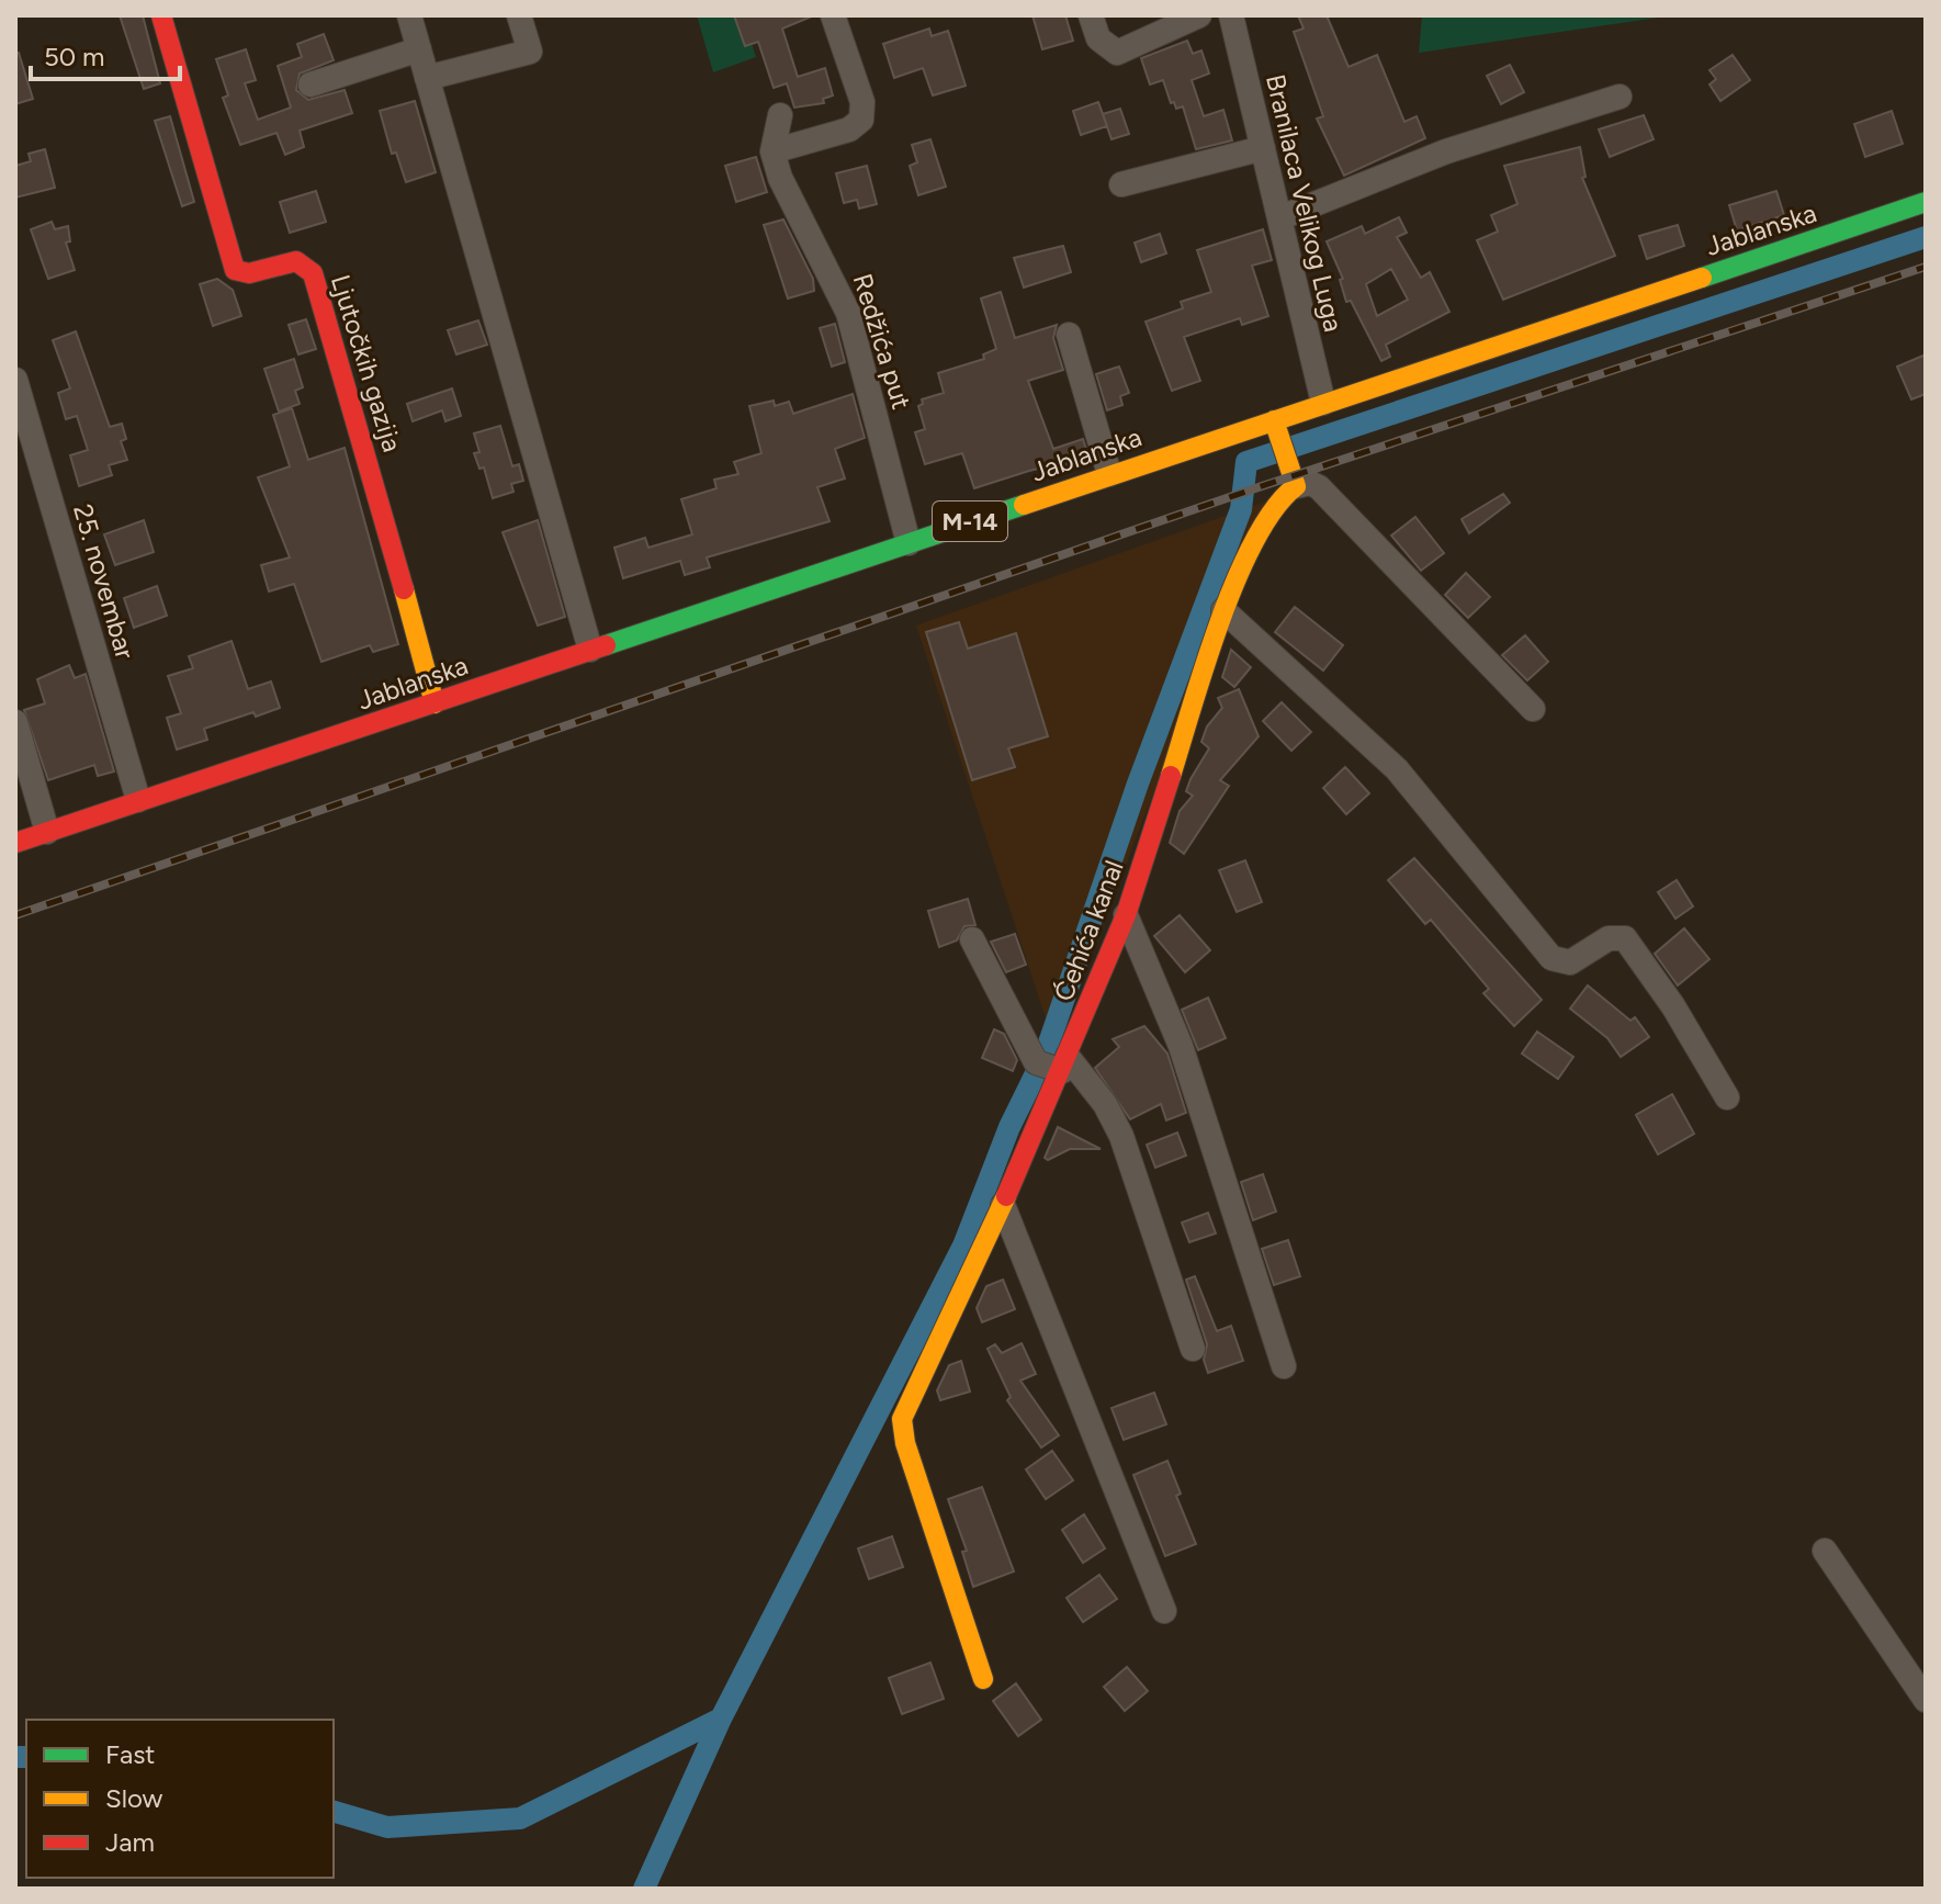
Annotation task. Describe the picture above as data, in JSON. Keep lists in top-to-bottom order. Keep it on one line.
{"streets":{"street":["Branilaca Velikog Luga","Jablanska","Redžića put","Ljutočkih gazija","M-14","25. novembar","Ćehića kanal"]},"crossings":[["Branilaca Velikog Luga","Jablanska"],["Jablanska","Redžića put"],["Jablanska","Ljutočkih gazija"],["Jablanska","25. novembar"]],"legend":["Fast","Slow","Jam"],"scale_bar":"50 m"}
